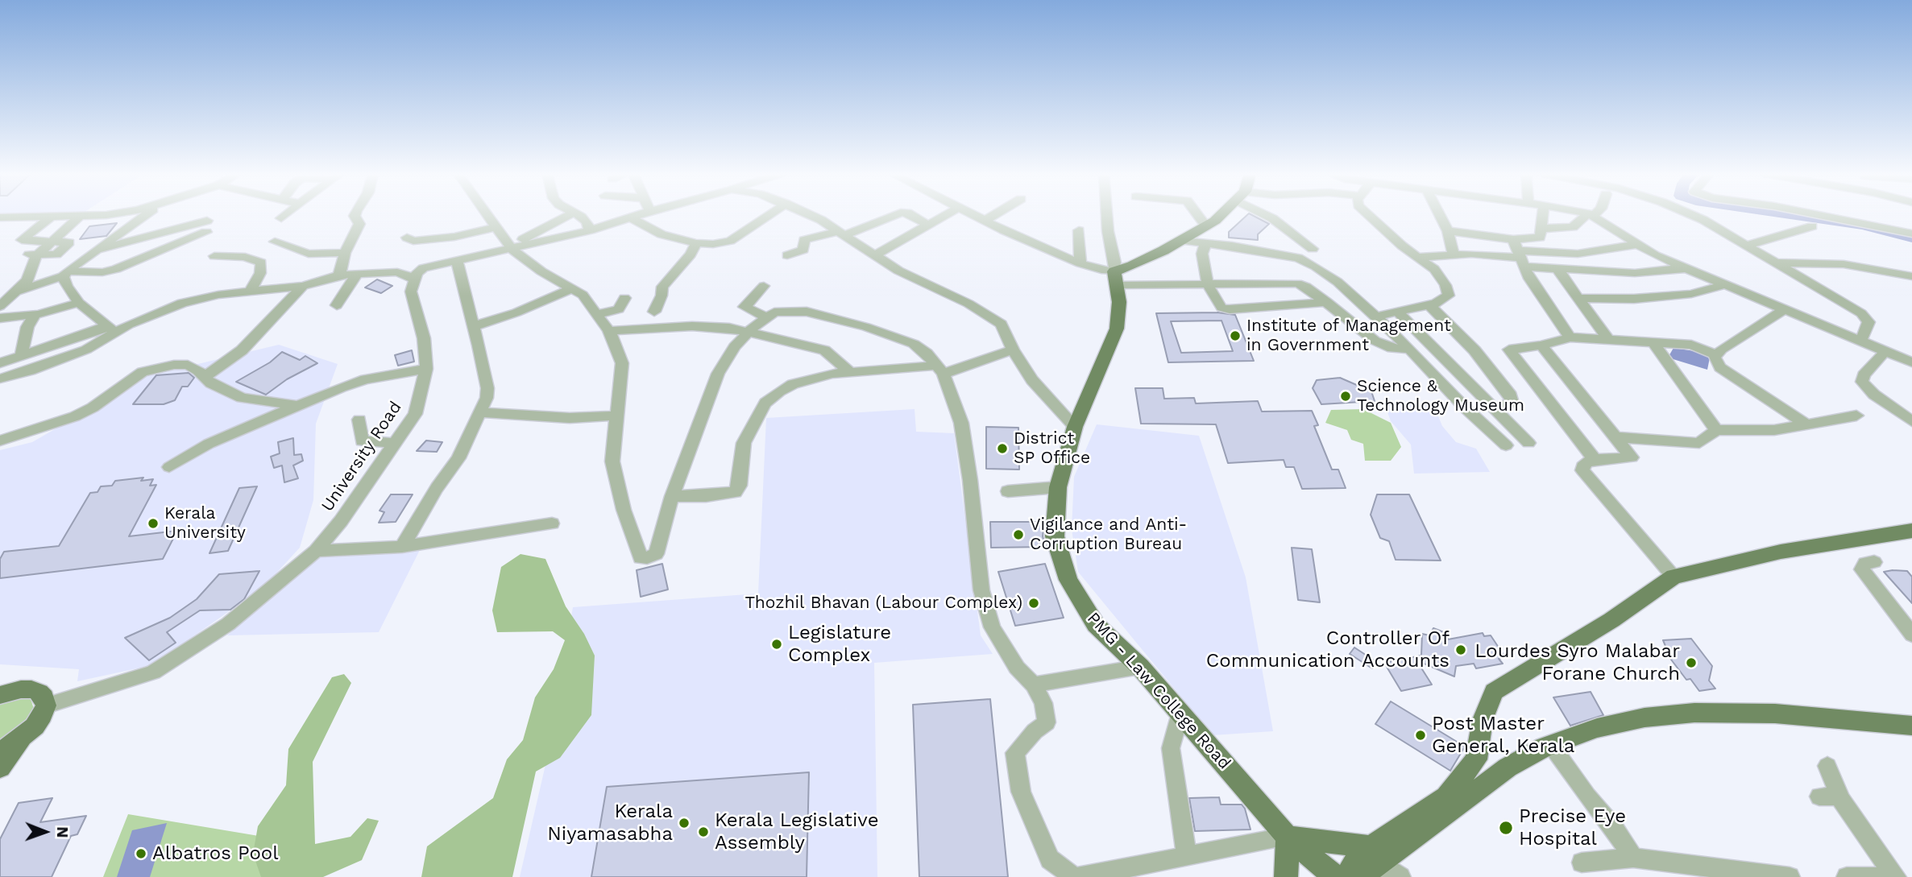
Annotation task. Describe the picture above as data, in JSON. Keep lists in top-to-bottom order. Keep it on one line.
{"streets":{"main road":["PMG - Law College Road"],"street":["University Road"]},"places":["Institute of Management in Government","Science & Technology Museum","District SP Office","Kerala University","Vigilance and Anti- Corruption Bureau","Thozhil Bhavan (Labour Complex)","Legislature Complex","Controller Of Communication Accounts","Lourdes Syro Malabar Forane Church","Post Master General, Kerala","Kerala Niyamasabha","Precise Eye Hospital","Kerala Legislative Assembly","Albatros Pool"],"north":"right"}
